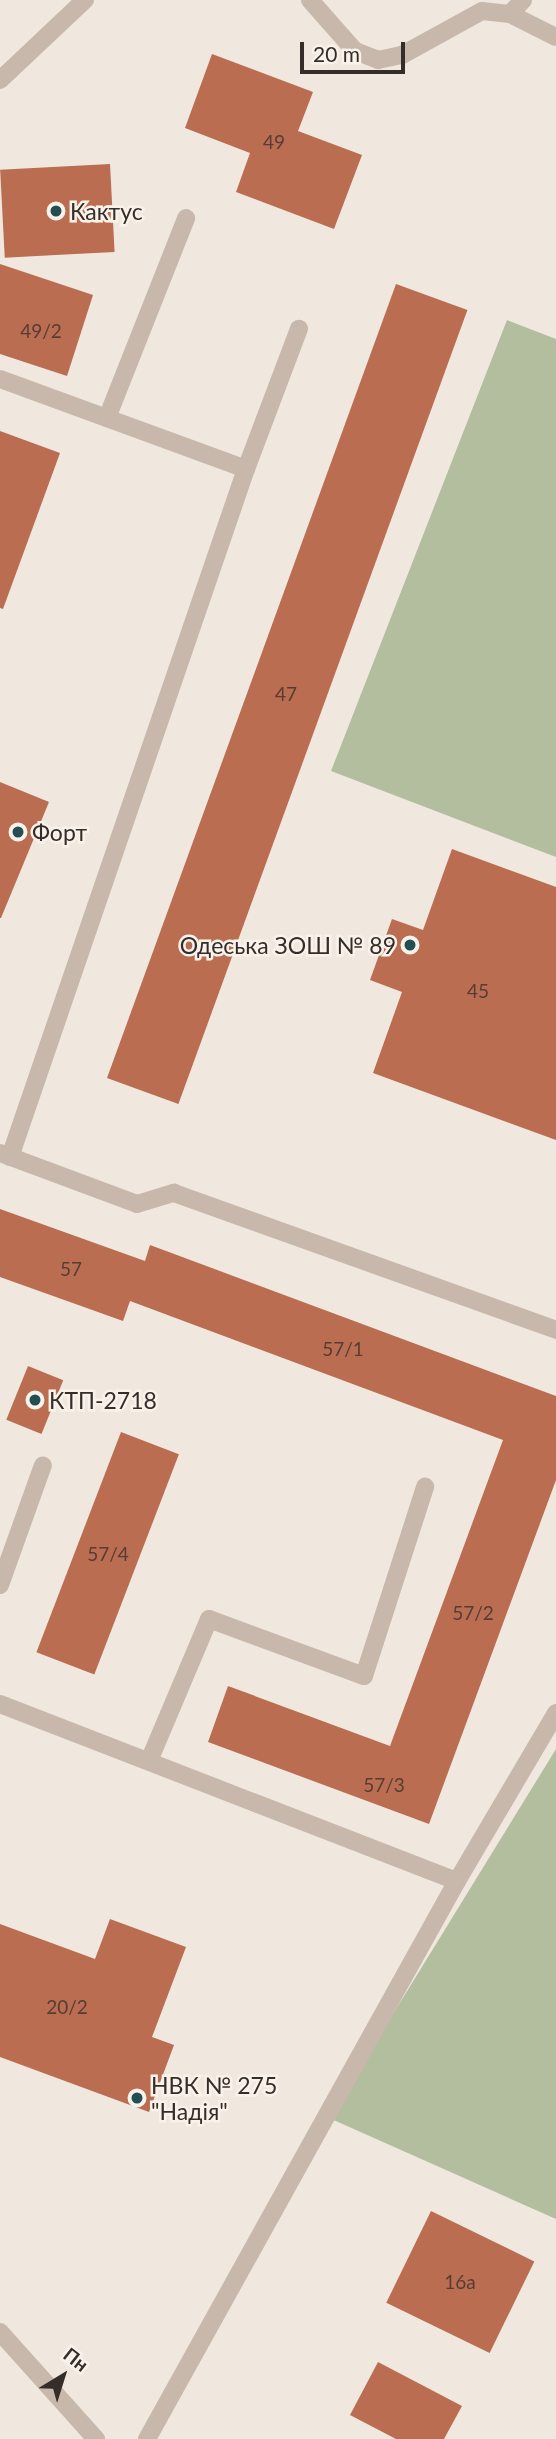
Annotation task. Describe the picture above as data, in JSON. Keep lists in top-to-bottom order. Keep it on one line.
{"places":["Кактус","Форт","Одеська ЗОШ № 89","КТП-2718","НВК № 275 \"Надія\""],"house_numbers":["49","49/2","47","45","57","57/1","57/4","57/2","57/3","20/2","16а"],"scale_bar":"20 m","north":"top right"}
